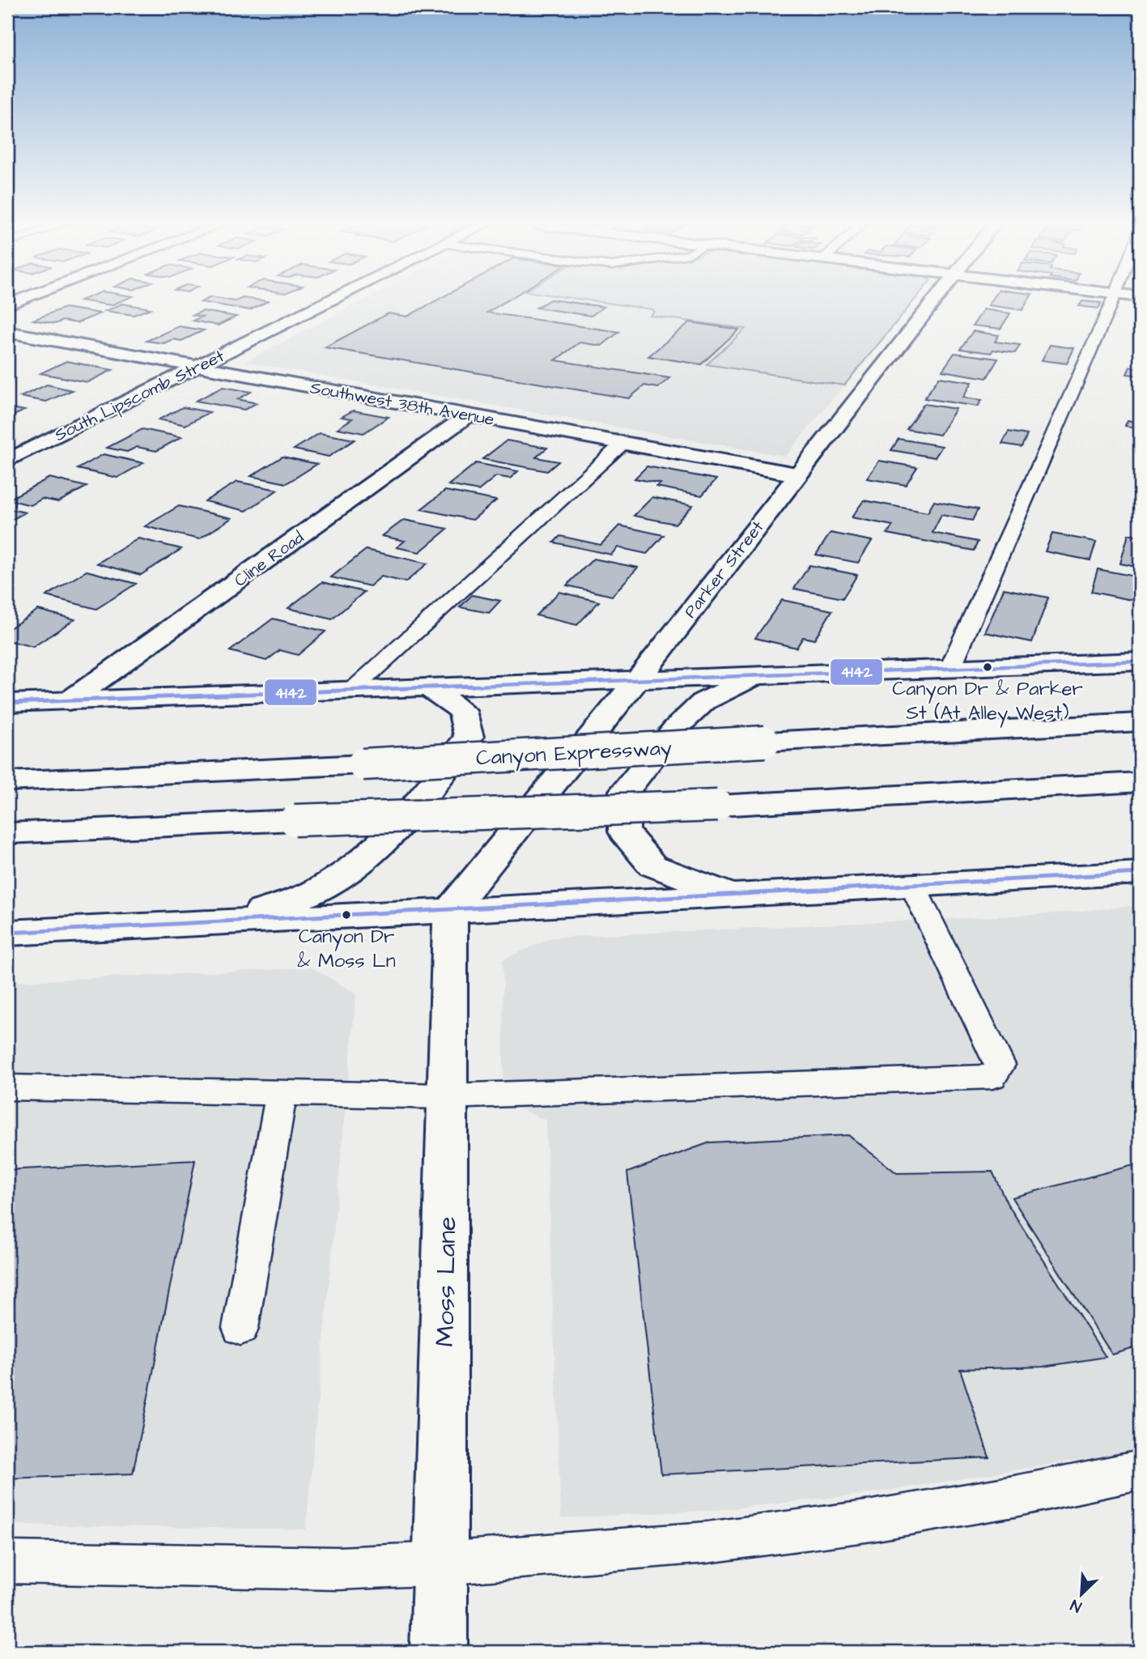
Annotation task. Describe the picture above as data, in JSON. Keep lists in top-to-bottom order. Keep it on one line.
{"streets":{"main road":["South Lipscomb Street","Southwest 38th Avenue","Cline Road","Parker Street","Canyon Expressway","Moss Lane"]},"crossings":[["South Lipscomb Street","Southwest 38th Avenue"],["Southwest 38th Avenue","Cline Road"],["Southwest 38th Avenue","Parker Street"],["Parker Street","Moss Lane"]],"places":["Canyon Dr & Parker St (At Alley West)","Canyon Dr & Moss Ln"],"lines":["transit line 4142"],"north":"bottom left"}
